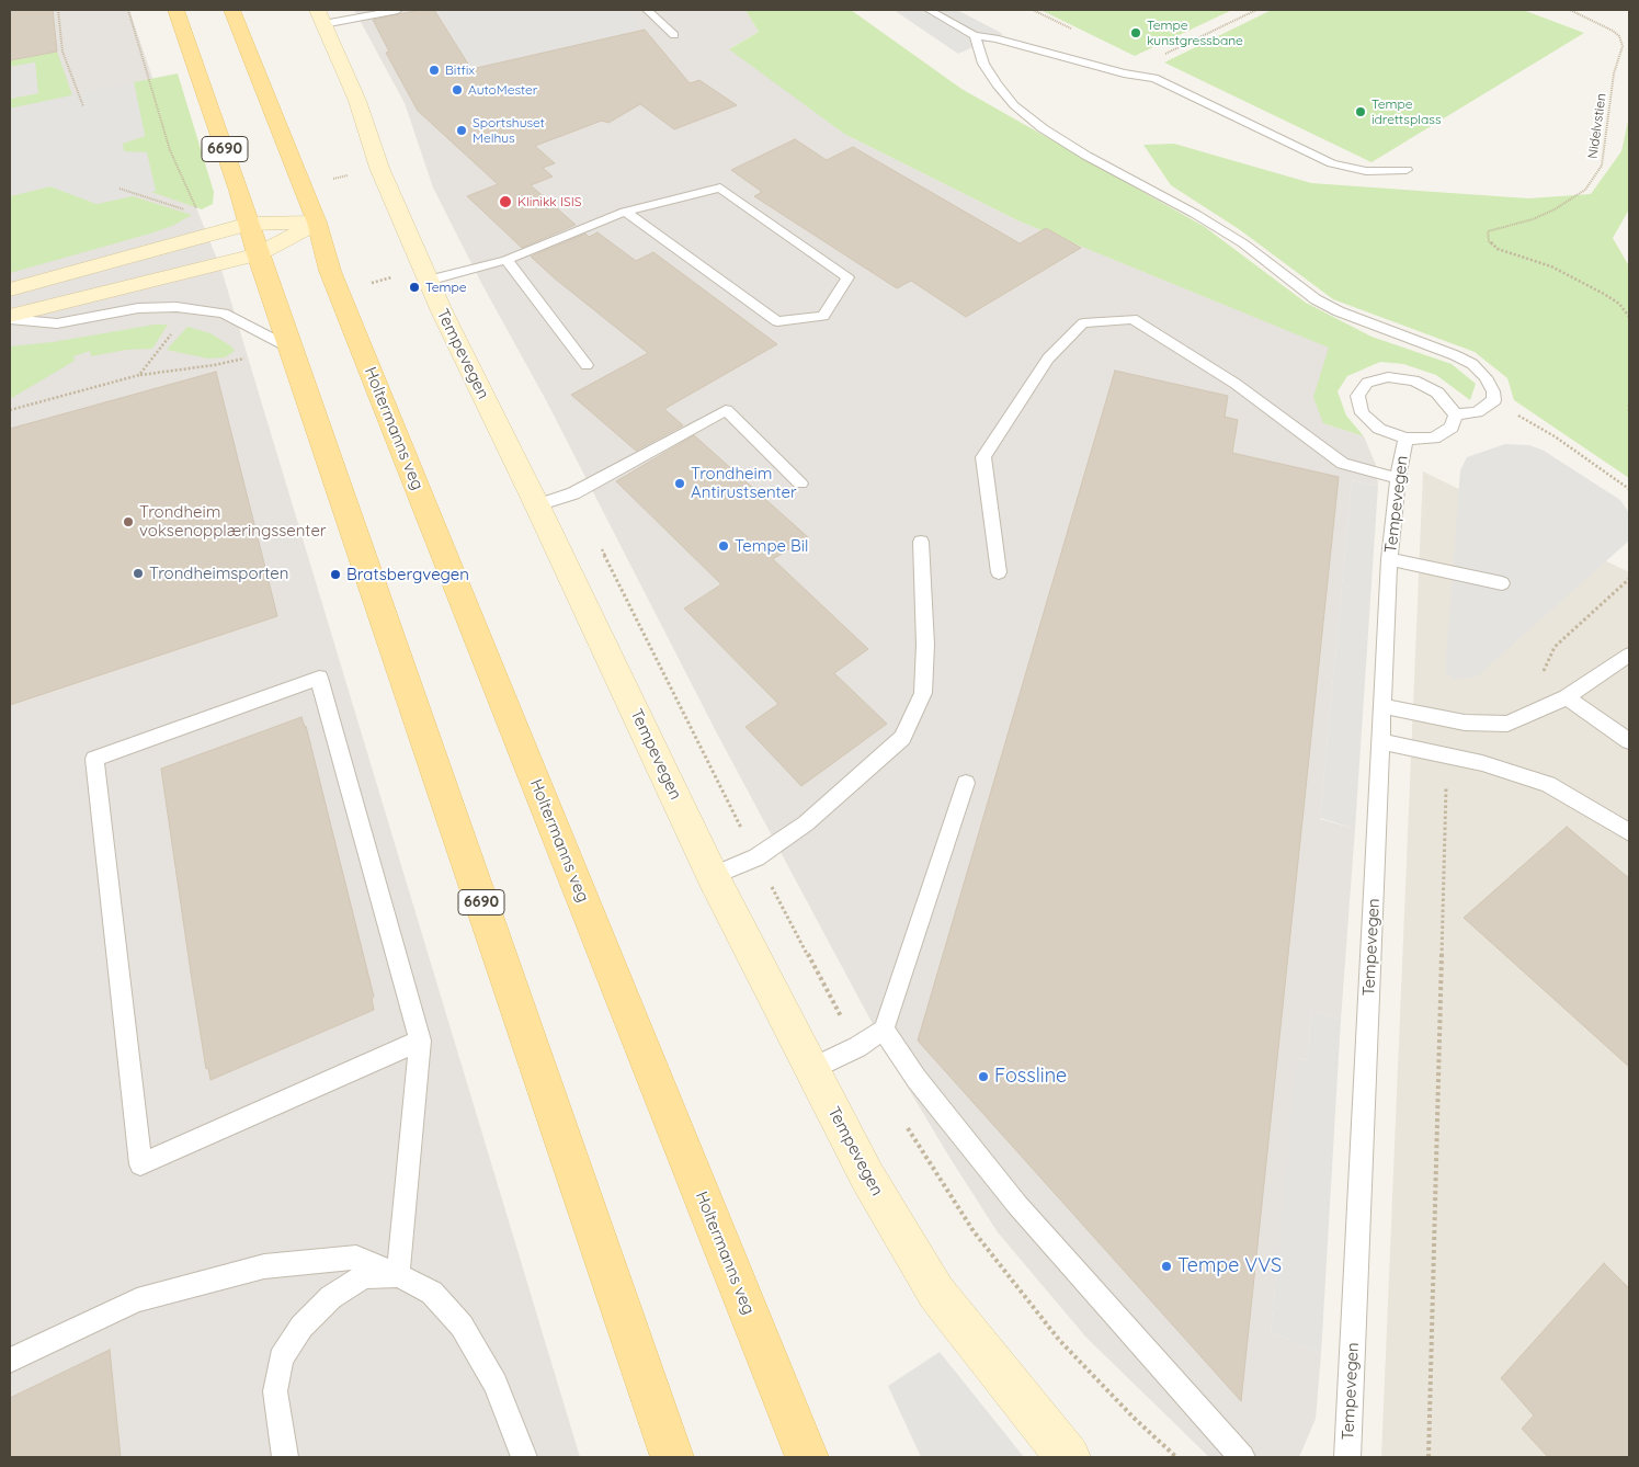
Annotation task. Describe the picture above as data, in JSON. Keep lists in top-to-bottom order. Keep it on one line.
{"streets":{"main road":["6690","Holtermanns veg"],"street":["Tempevegen"],"path":["Nidelvstien"]},"places":["Tempe kunstgressbane","Bitfix","AutoMester","Tempe idrettsplass","Sportshuset Melhus","Klinikk ISIS","Tempe","Trondheim Antirustsenter","Trondheim voksenopplæringssenter","Tempe Bil","Trondheimsporten","Bratsbergvegen","Fossline","Tempe VVS"]}
